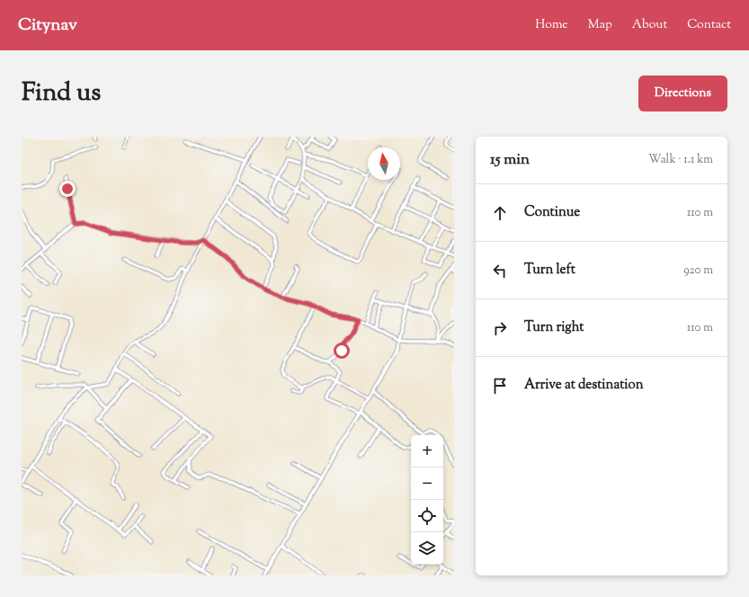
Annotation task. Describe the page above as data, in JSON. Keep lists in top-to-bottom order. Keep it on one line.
{"north":"top","page":{"header":"Citynav","nav":["Home","Map","About","Contact"],"title":"Find us","buttons":"Directions","heading":["15 min","Walk · 1.1 km"],"list":[["Continue","110 m"],["Turn left","920 m"],["Turn right","110 m"],"Arrive at destination"],"map_buttons":["+","−"]}}
